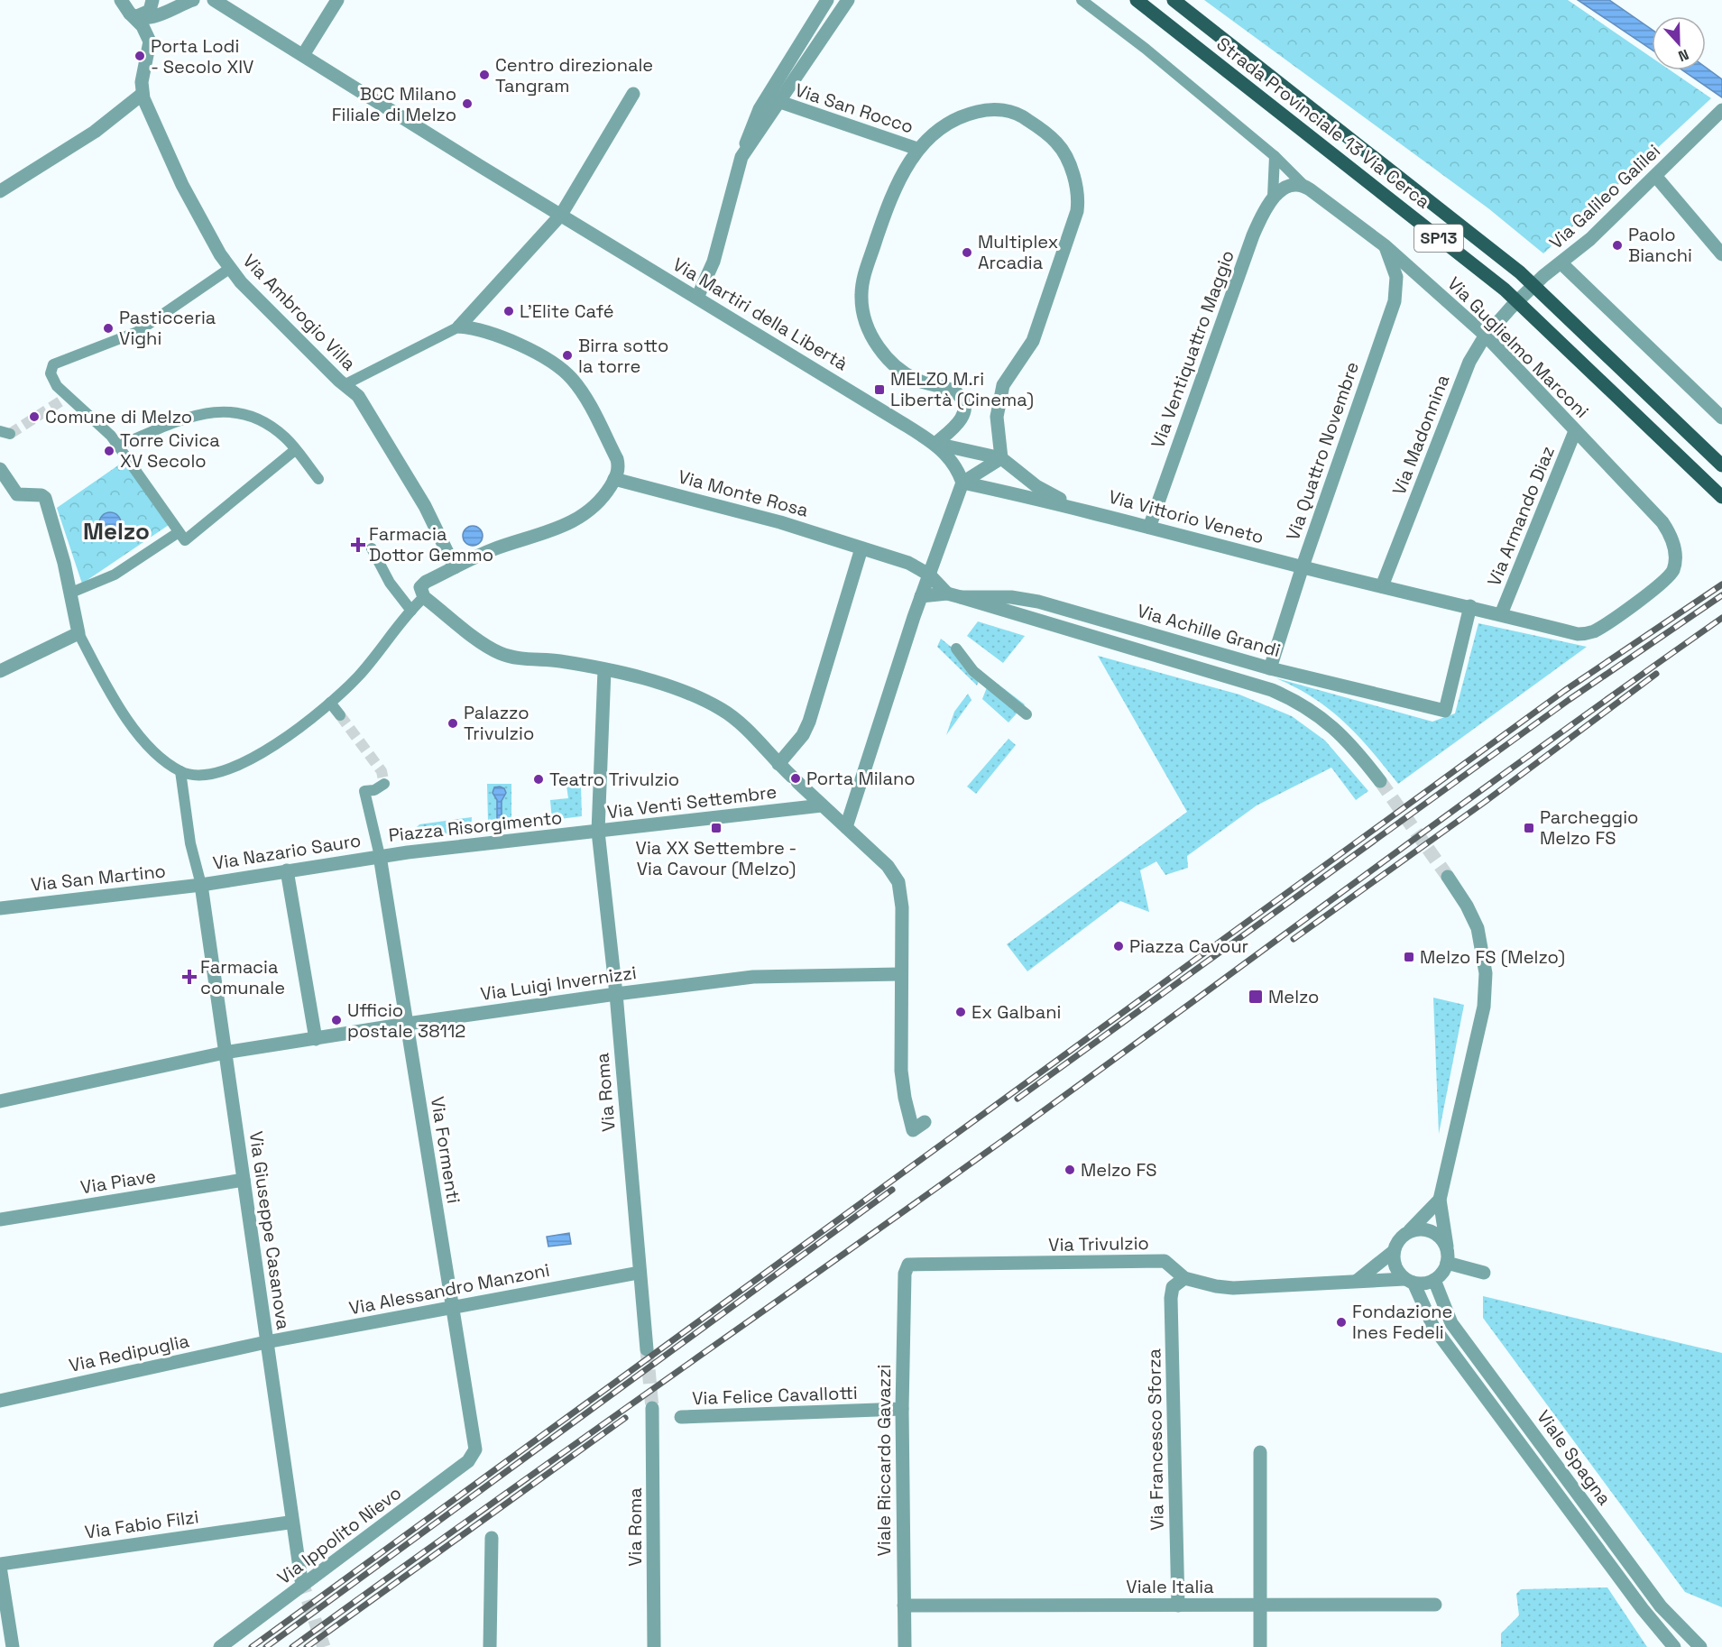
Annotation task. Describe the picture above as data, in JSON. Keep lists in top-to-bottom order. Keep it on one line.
{"streets":{"main road":["Strada Provinciale 13 Via Cerca","SP13"],"street":["Via San Rocco","Via Galileo Galilei","Via Ambrogio Villa","Via Martiri della Libertà","Via Guglielmo Marconi","Via Ventiquattro Maggio","Via Madonnina","Via Quattro Novembre","Via Monte Rosa","Via Armando Diaz","Via Vittorio Veneto","Via Achille Grandi","Via Venti Settembre","Piazza Risorgimento","Via Nazario Sauro","Via San Martino","Via Luigi Invernizzi","Via Roma","Via Formenti","Via Piave","Via Giuseppe Casanova","Via Trivulzio","Via Alessandro Manzoni","Via Redipuglia","Via Felice Cavallotti","Via Francesco Sforza","Viale Spagna","Viale Riccardo Gavazzi","Via Fabio Filzi","Via Ippolito Nievo","Viale Italia"]},"crossings":[["Via San Rocco","Via Martiri della Libertà"],["Via Galileo Galilei","Via Madonnina"],["Via Martiri della Libertà","Via Vittorio Veneto"],["Via Guglielmo Marconi","Via Madonnina"],["Via Guglielmo Marconi","Via Quattro Novembre"],["Via Guglielmo Marconi","Via Armando Diaz"],["Via Guglielmo Marconi","Via Vittorio Veneto"],["Via Ventiquattro Maggio","Via Vittorio Veneto"],["Via Madonnina","Via Vittorio Veneto"],["Via Quattro Novembre","Via Vittorio Veneto"],["Via Quattro Novembre","Via Achille Grandi"],["Via Monte Rosa","Via Achille Grandi"],["Via Armando Diaz","Via Vittorio Veneto"],["Via Vittorio Veneto","Via Achille Grandi"],["Via Venti Settembre","Piazza Risorgimento"],["Via Venti Settembre","Via Roma"],["Piazza Risorgimento","Via Nazario Sauro"],["Piazza Risorgimento","Via Roma"],["Piazza Risorgimento","Via Formenti"],["Via Nazario Sauro","Via San Martino"],["Via Nazario Sauro","Via Formenti"],["Via Nazario Sauro","Via Giuseppe Casanova"],["Via San Martino","Via Giuseppe Casanova"],["Via Luigi Invernizzi","Via Roma"],["Via Luigi Invernizzi","Via Formenti"],["Via Luigi Invernizzi","Via Giuseppe Casanova"],["Via Roma","Via Alessandro Manzoni"],["Via Formenti","Via Alessandro Manzoni"],["Via Formenti","Via Ippolito Nievo"],["Via Piave","Via Giuseppe Casanova"],["Via Giuseppe Casanova","Via Alessandro Manzoni"],["Via Giuseppe Casanova","Via Redipuglia"],["Via Trivulzio","Via Francesco Sforza"],["Via Trivulzio","Viale Spagna"],["Via Trivulzio","Viale Riccardo Gavazzi"],["Via Alessandro Manzoni","Via Redipuglia"],["Via Felice Cavallotti","Viale Riccardo Gavazzi"],["Via Francesco Sforza","Viale Italia"],["Viale Riccardo Gavazzi","Viale Italia"]],"districts":["Melzo"],"places":{"other":["Porta Lodi - Secolo XIV","Centro direzionale Tangram","BCC Milano Filiale di Melzo","Paolo Bianchi","Multiplex Arcadia","L'Elite Café","Pasticceria Vighi","Birra sotto la torre","Comune di Melzo","Torre Civica XV Secolo","Palazzo Trivulzio","Porta Milano","Teatro Trivulzio","Piazza Cavour","Ex Galbani","Ufficio postale 38112","Melzo FS","Fondazione Ines Fedeli"],"transit":["MELZO M.ri Libertà (Cinema)","Via XX Settembre - Via Cavour (Melzo)","Parcheggio Melzo FS","Melzo FS (Melzo)","Melzo"],"health":["Farmacia Dottor Gemmo","Farmacia comunale"]},"north":"bottom"}
